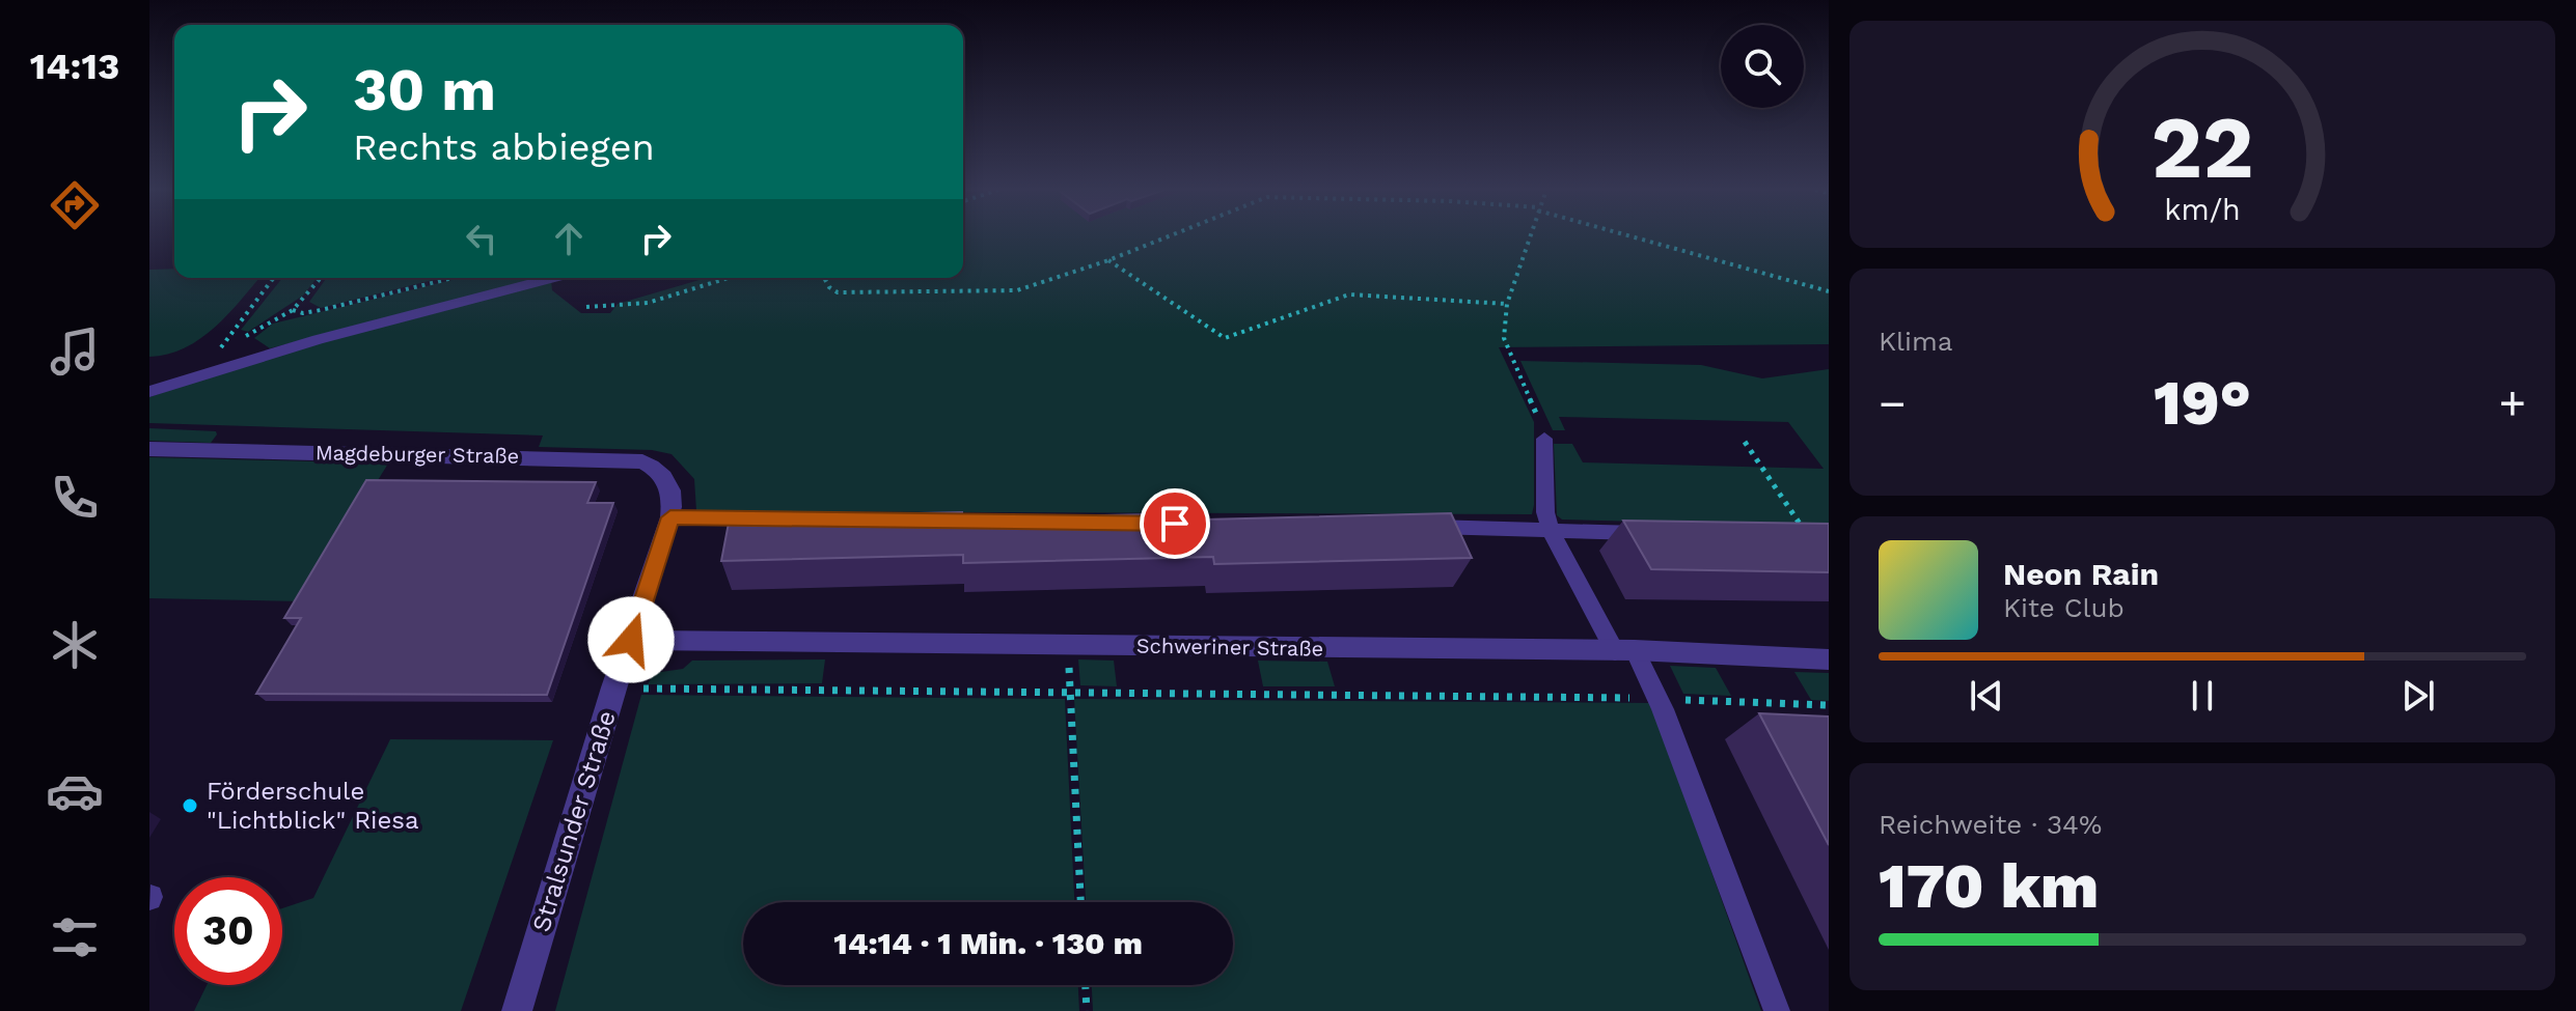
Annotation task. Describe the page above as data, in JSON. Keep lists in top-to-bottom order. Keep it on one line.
{"streets":{"street":["Magdeburger Straße","Schweriner Straße","Stralsunder Straße"]},"crossings":[["Magdeburger Straße","Stralsunder Straße"],["Schweriner Straße","Stralsunder Straße"]],"places":["Förderschule \"Lichtblick\" Riesa"],"page":{"tabs":"14:13","turn":["30 m","Rechts abbiegen"],"tile":["Klima",["Reichweite · 34%","170 km"]],"heat":["−","19°","+"],"song":["Neon Rain","Kite Club"],"limit":"30","trip":"14:14 · 1 Min. · 130 m","gauge":["22","km/h"]}}
